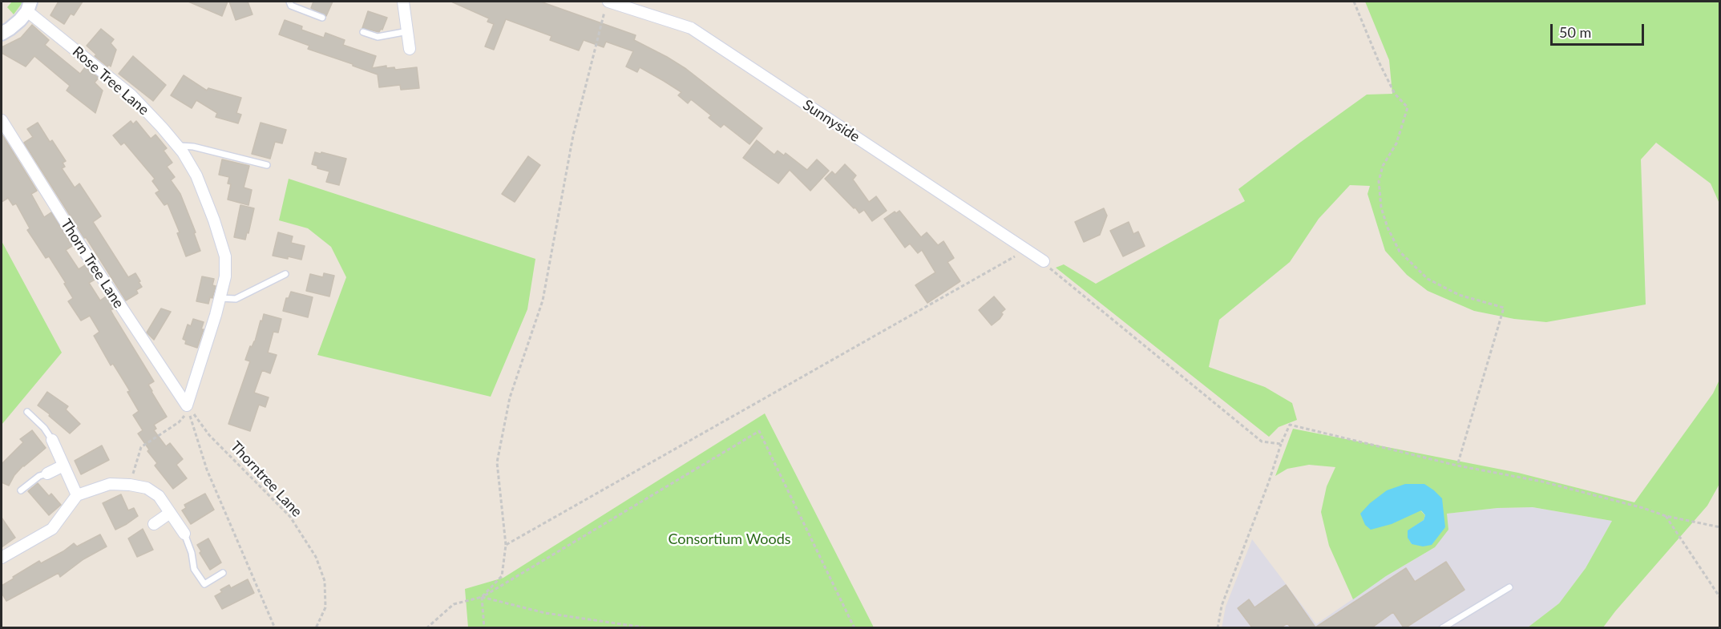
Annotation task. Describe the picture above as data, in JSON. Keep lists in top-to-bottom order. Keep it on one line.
{"streets":{"street":["Rose Tree Lane","Sunnyside","Thorn Tree Lane"],"path":["Thorntree Lane"]},"crossings":[["Rose Tree Lane","Thorn Tree Lane"],["Rose Tree Lane","Thorntree Lane"],["Thorn Tree Lane","Thorntree Lane"]],"parks":["Consortium Woods"],"scale_bar":"50 m"}
